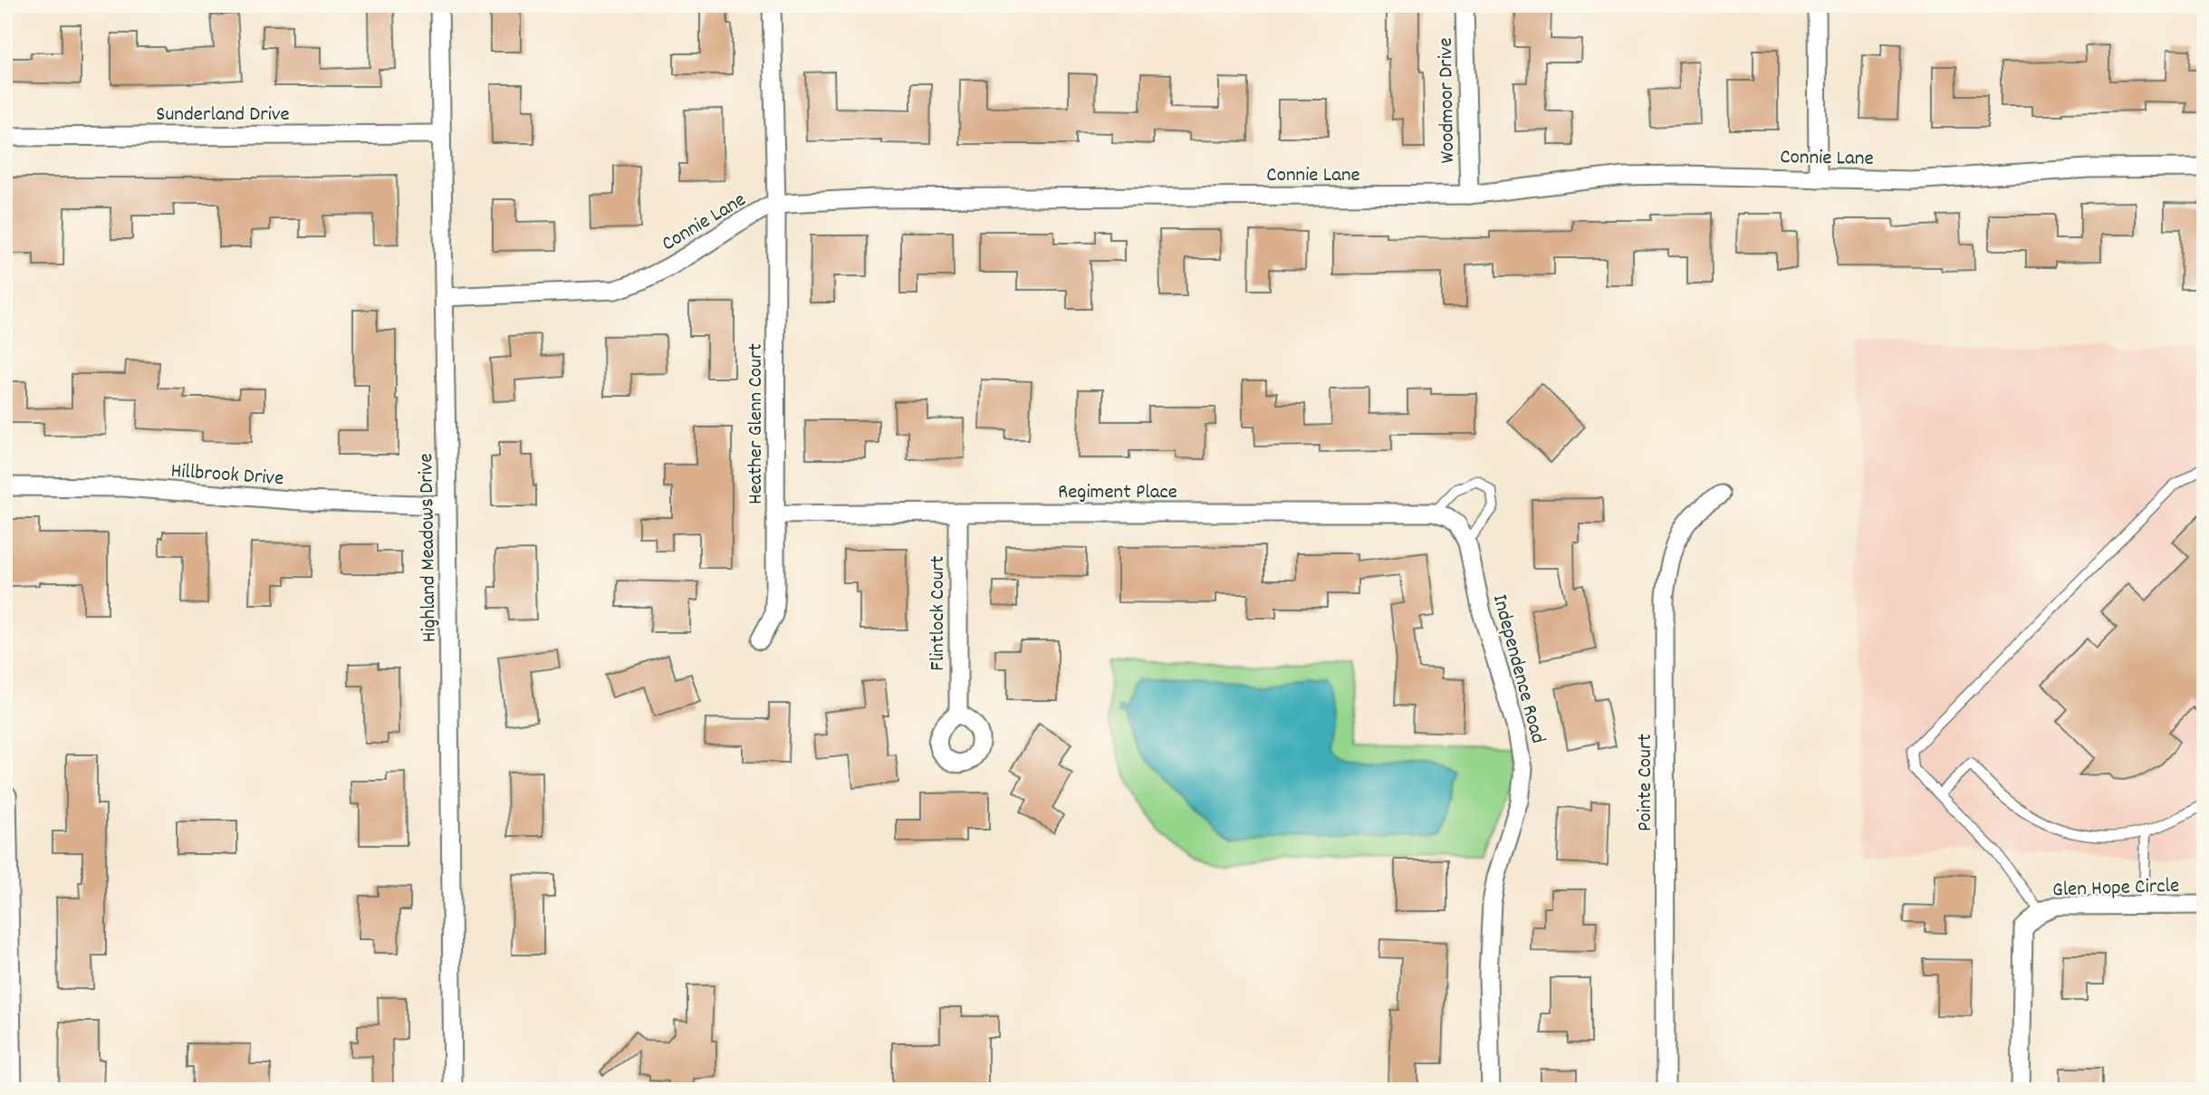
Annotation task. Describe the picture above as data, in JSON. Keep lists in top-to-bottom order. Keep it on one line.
{"streets":{"street":["Woodmoor Drive","Sunderland Drive","Connie Lane","Heather Glenn Court","Hillbrook Drive","Regiment Place","Highland Meadows Drive","Flintlock Court","Independence Road","Pointe Court","Glen Hope Circle"]},"crossings":[["Woodmoor Drive","Connie Lane"],["Sunderland Drive","Highland Meadows Drive"],["Connie Lane","Heather Glenn Court"],["Connie Lane","Highland Meadows Drive"],["Heather Glenn Court","Regiment Place"],["Hillbrook Drive","Highland Meadows Drive"],["Regiment Place","Flintlock Court"],["Regiment Place","Independence Road"]]}
